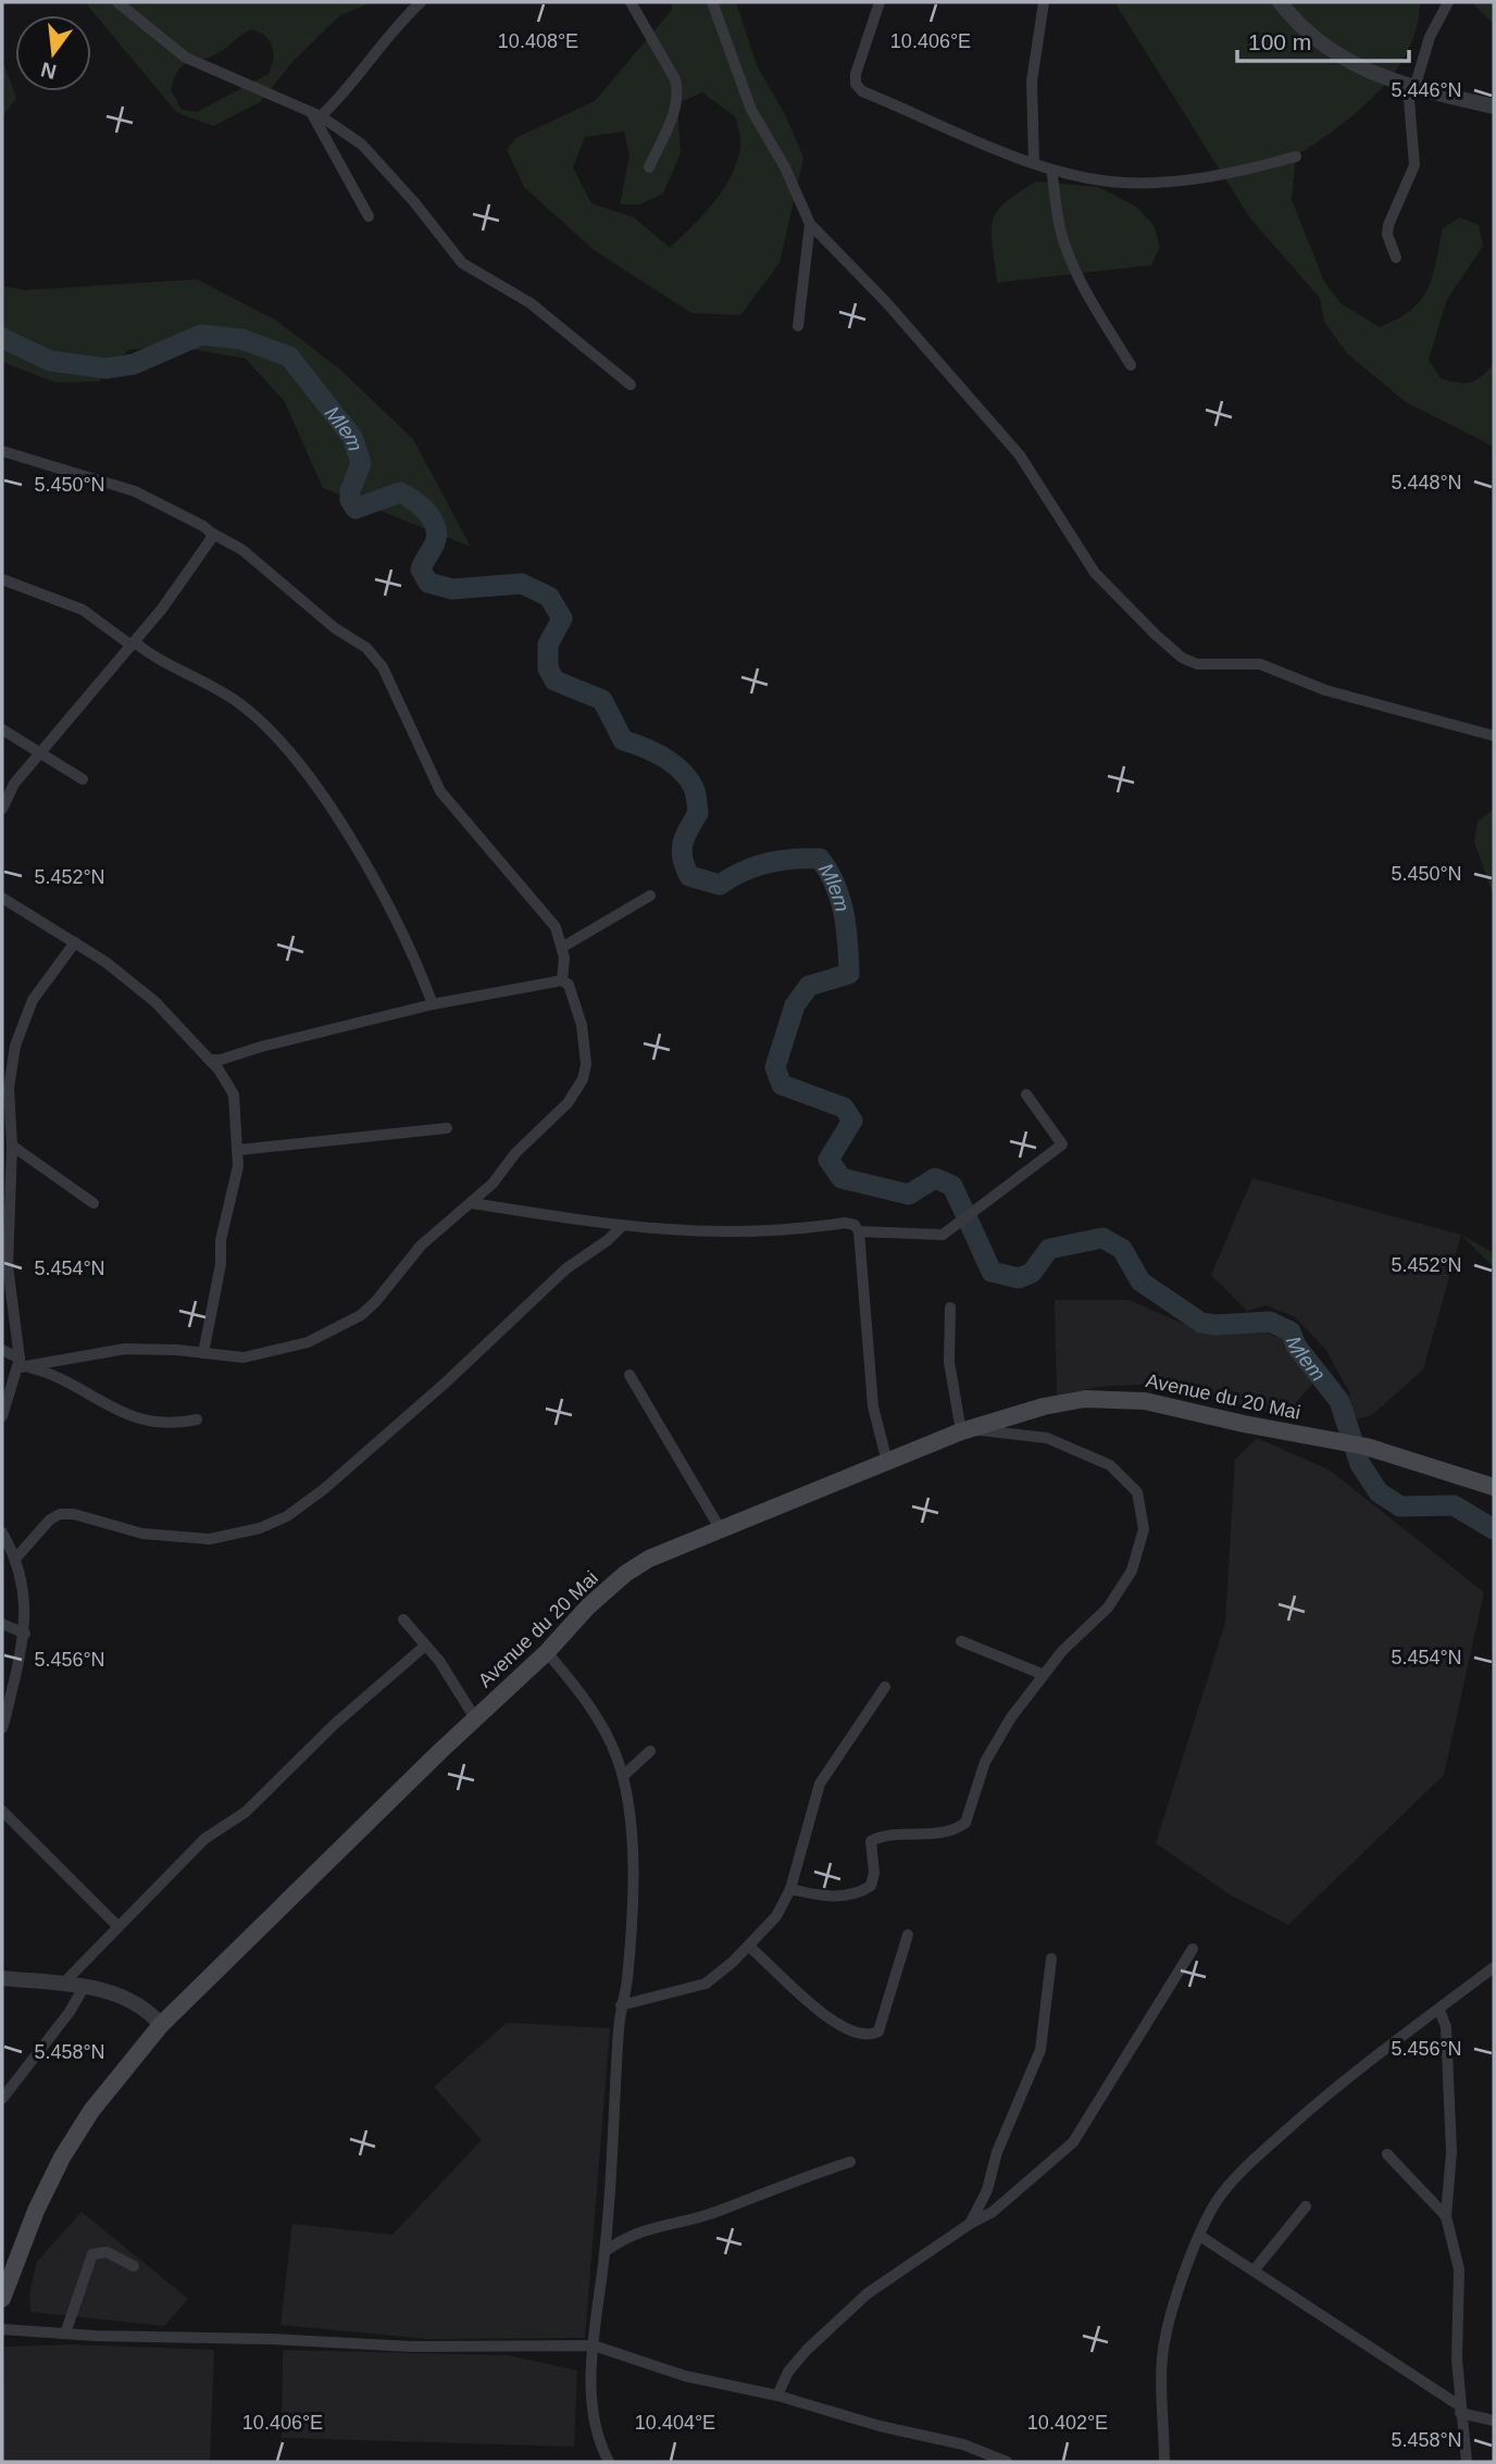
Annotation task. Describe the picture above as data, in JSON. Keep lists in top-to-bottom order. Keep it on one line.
{"streets":{"main road":["Avenue du 20 Mai"]},"water":["Mlem"],"scale_bar":"100 m","north":"bottom","coordinates":["10.408°E","10.406°E","5.446°N","5.448°N","5.450°N","5.452°N","5.454°N","5.456°N","5.458°N","10.404°E","10.402°E"]}
